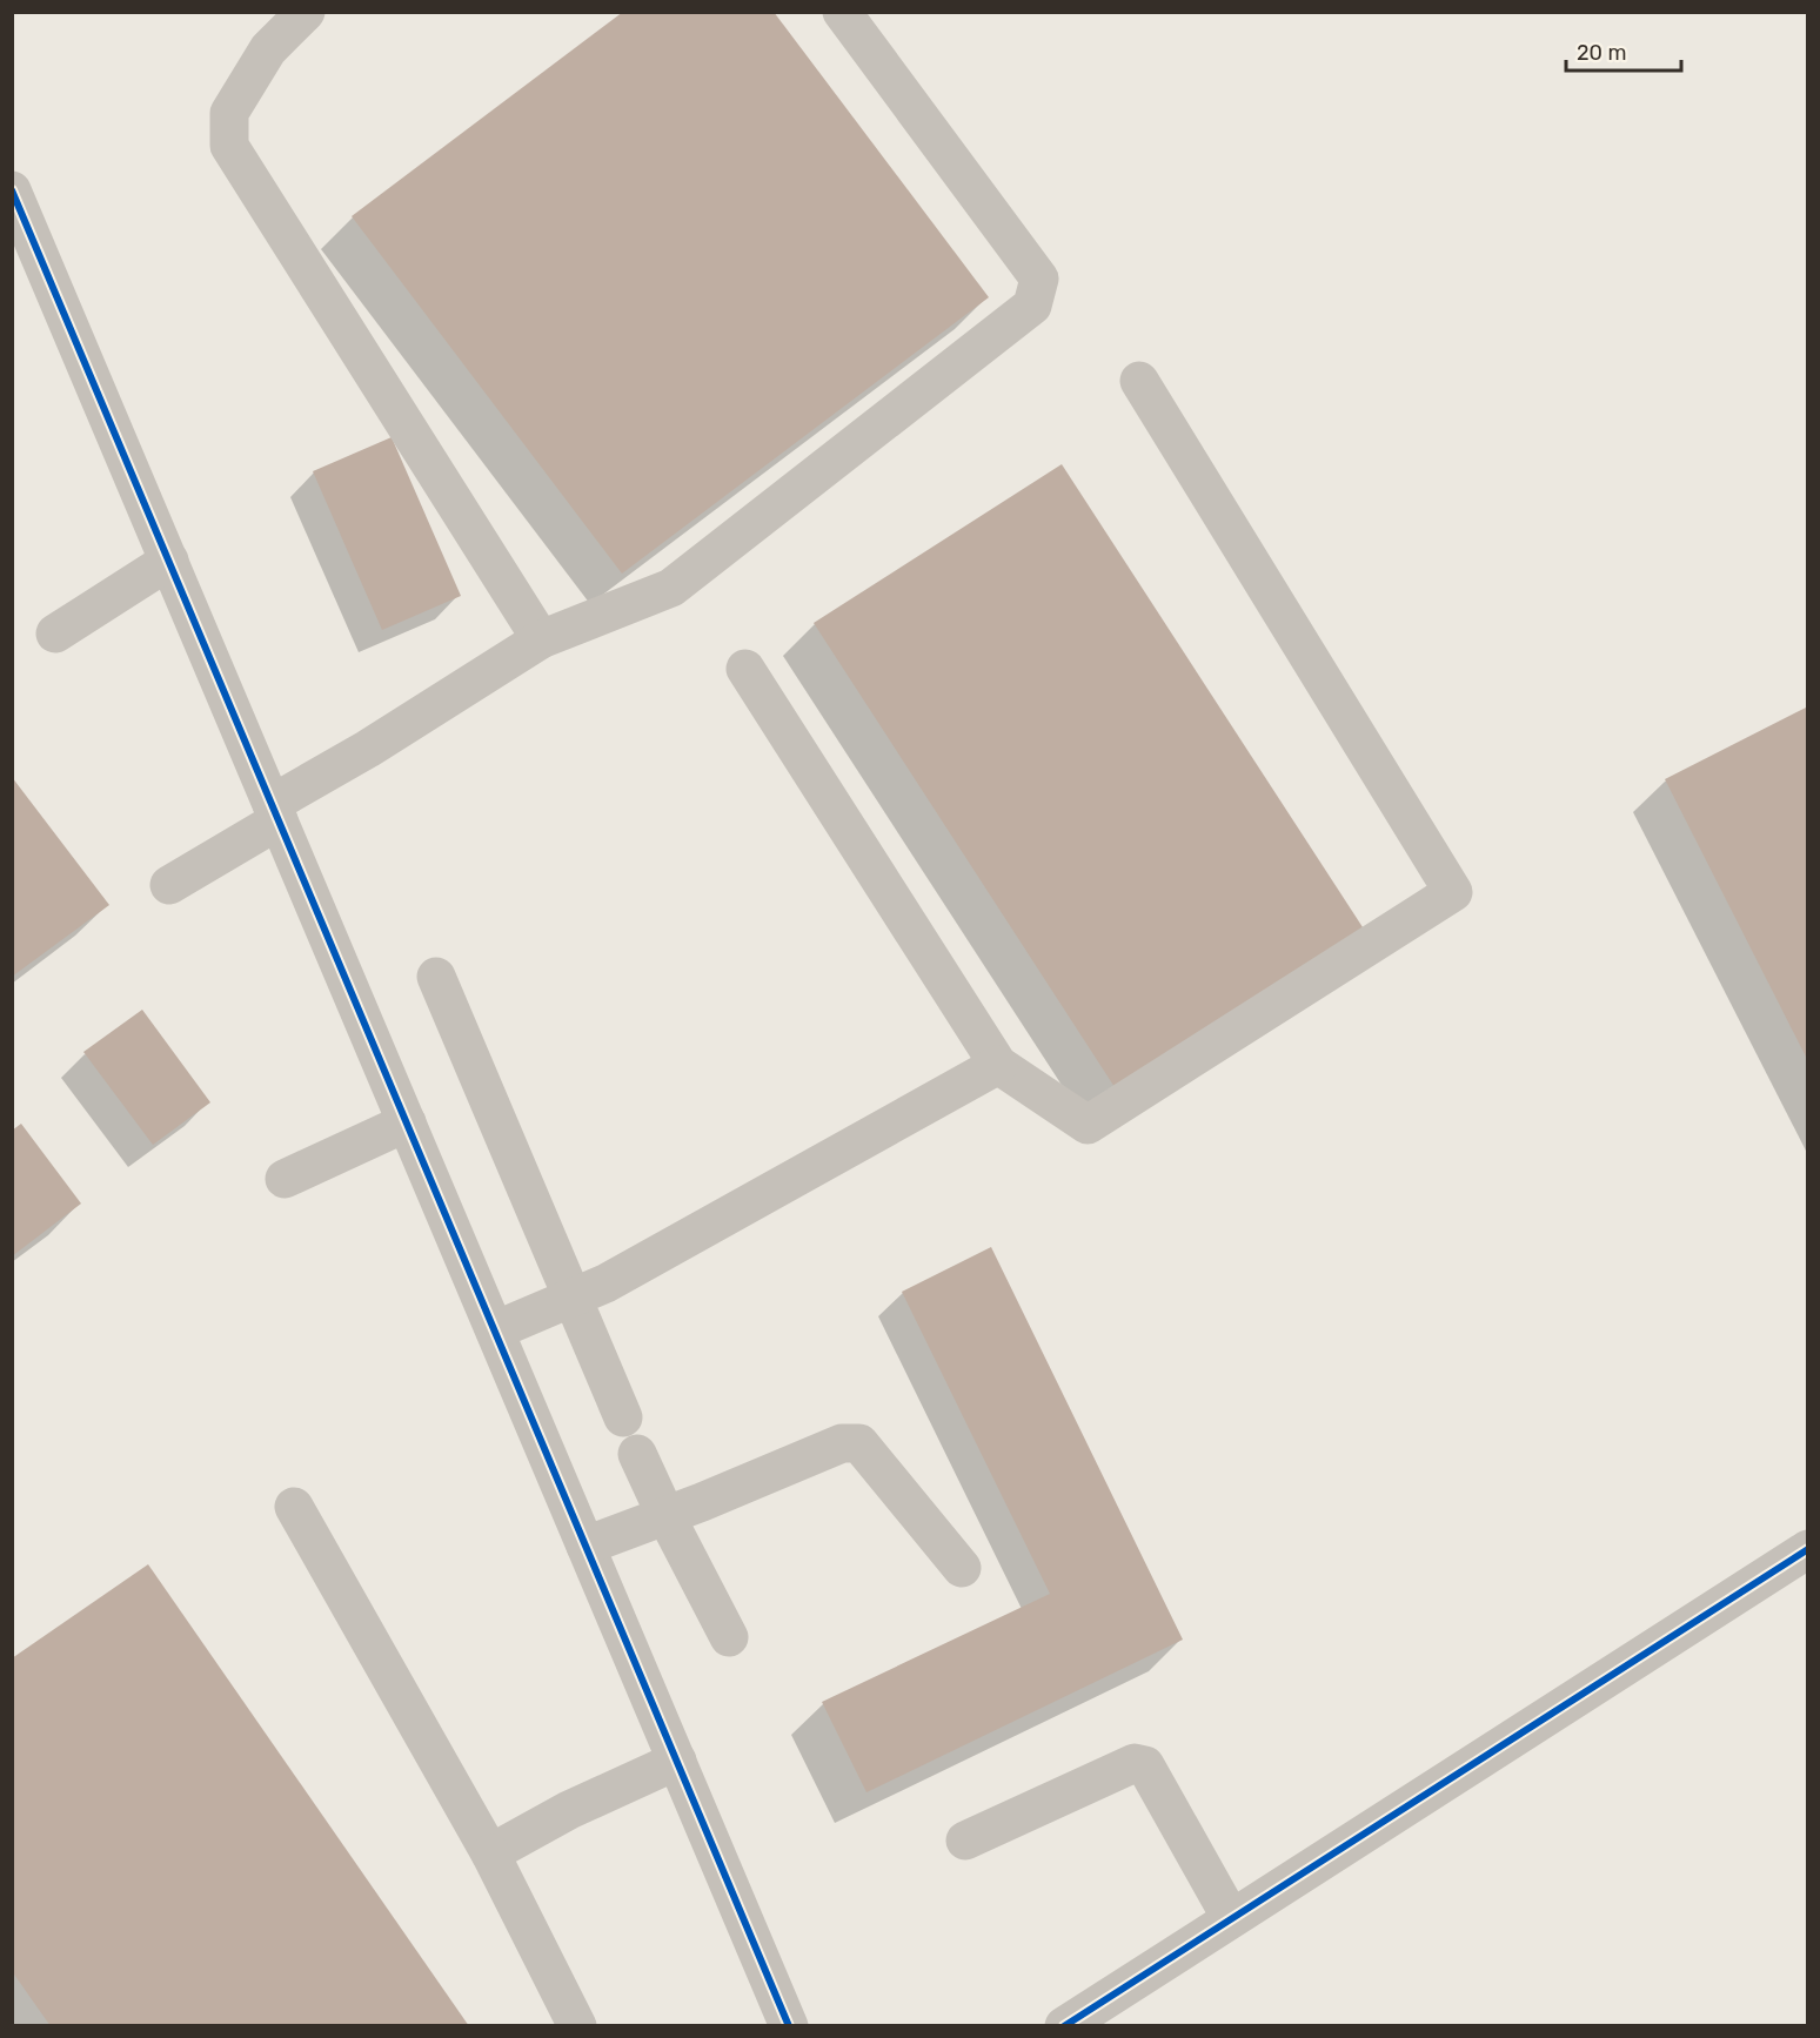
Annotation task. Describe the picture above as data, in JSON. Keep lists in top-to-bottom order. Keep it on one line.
{"scale_bar":"20 m"}
